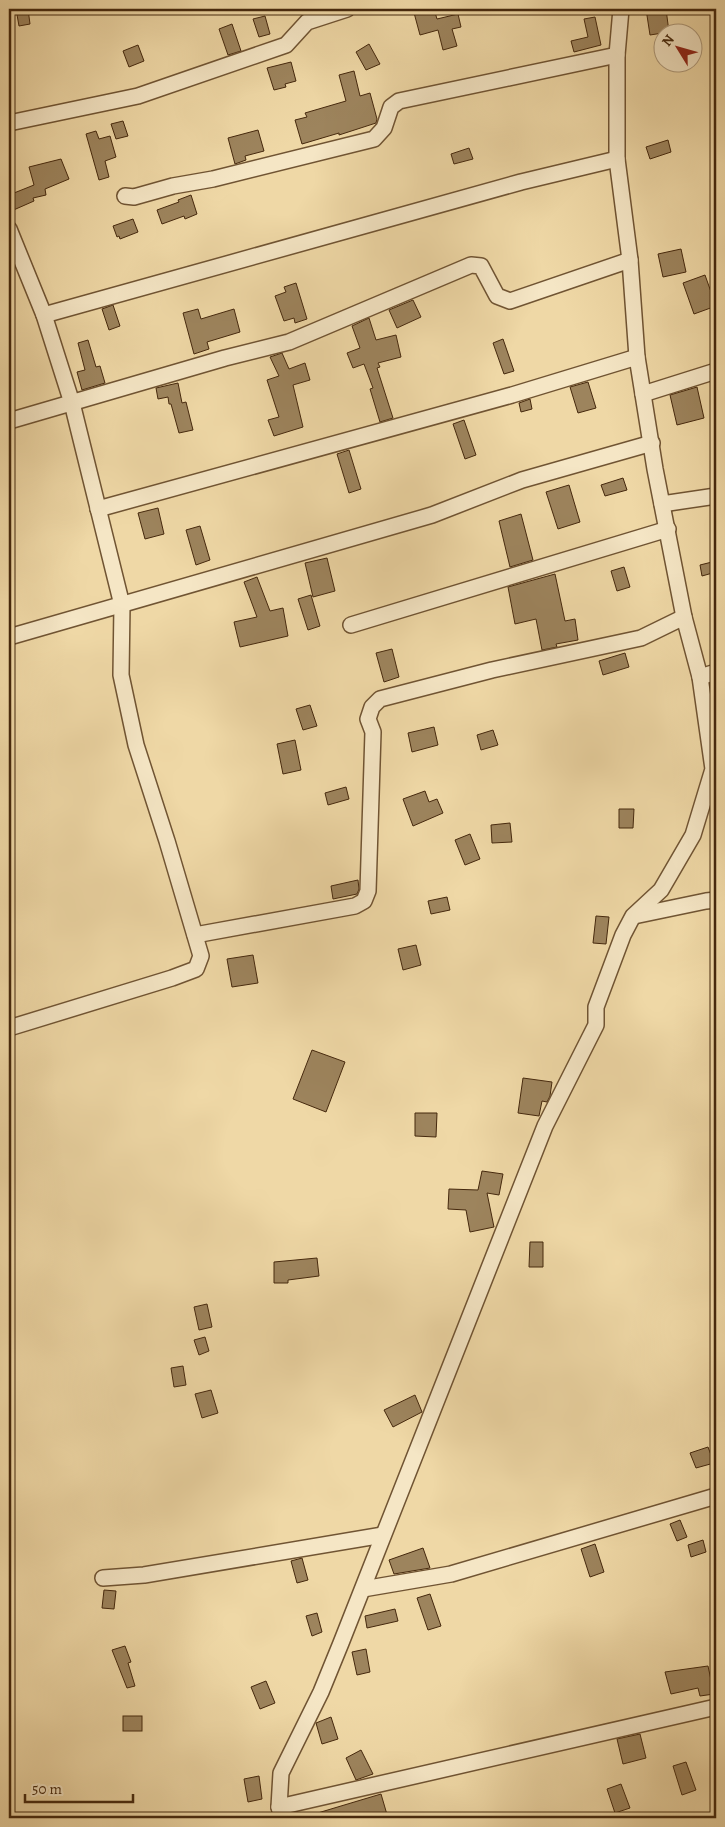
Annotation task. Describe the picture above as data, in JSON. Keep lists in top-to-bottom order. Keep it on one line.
{"scale_bar":"50 m","north":"top left"}
